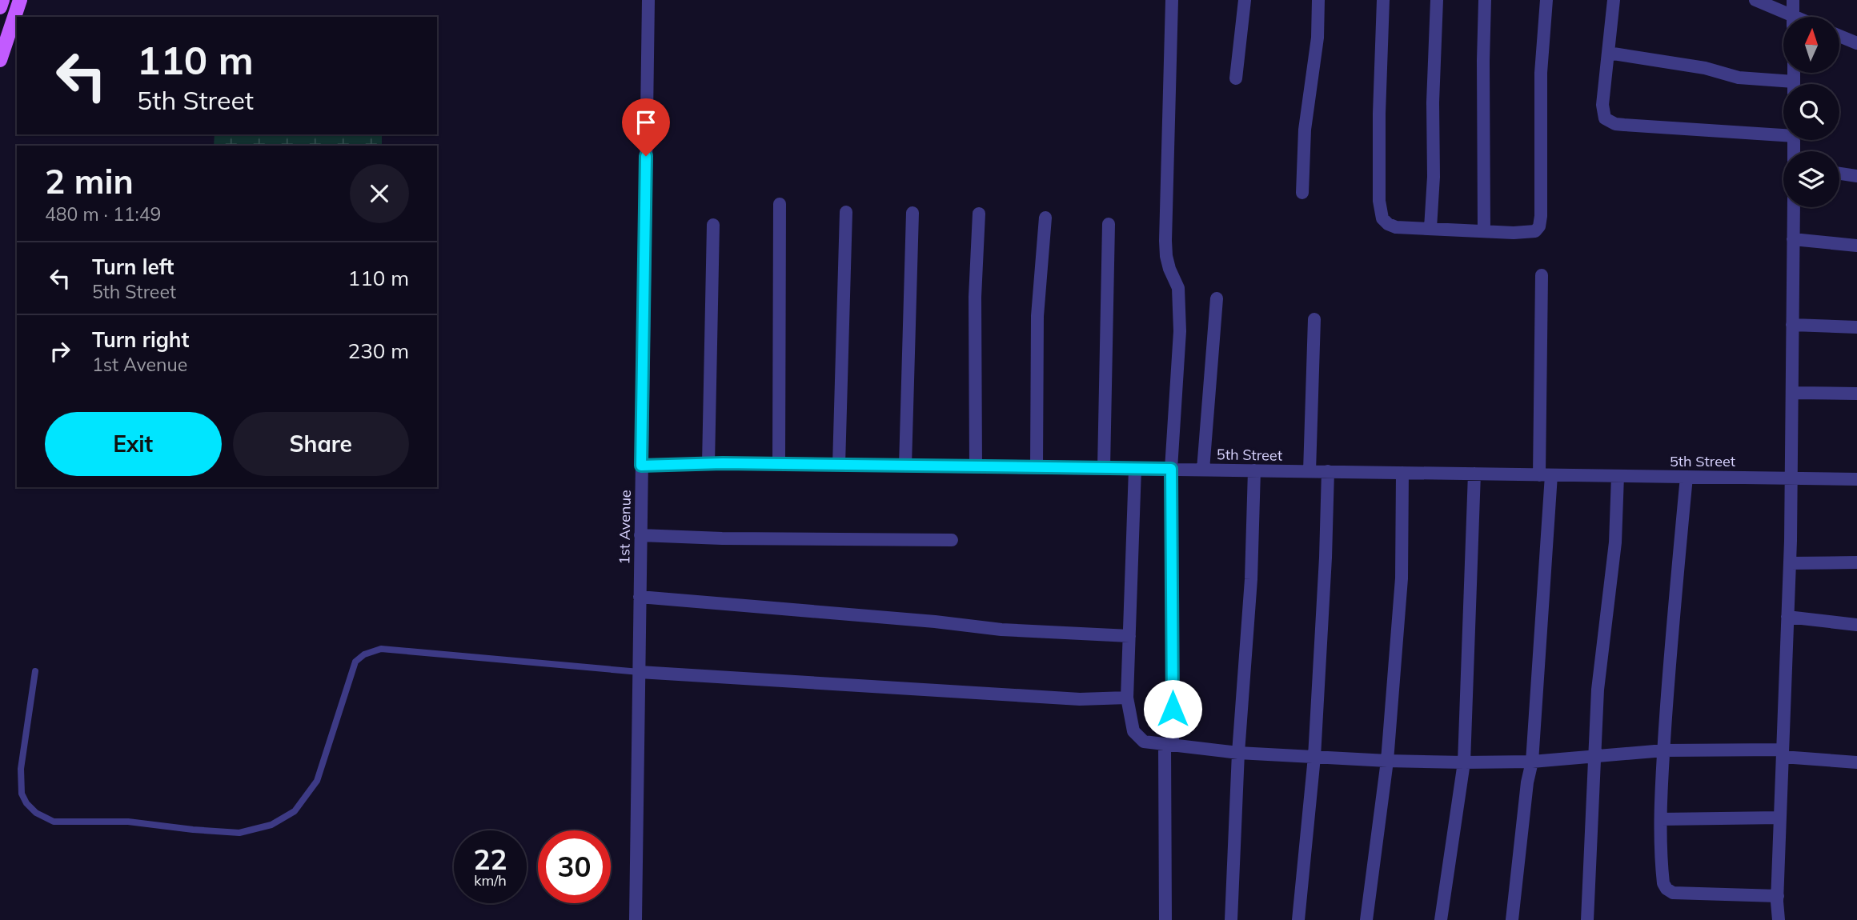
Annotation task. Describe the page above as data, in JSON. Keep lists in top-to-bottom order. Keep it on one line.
{"streets":{"street":["5th Street","1st Avenue"]},"crossings":[["5th Street","1st Avenue"]],"north":"top","page":{"turn":["110 m","5th Street"],"heading":["2 min","480 m · 11:49"],"list":[{"name":"Turn left","note":"5th Street","value":"110 m"},{"name":"Turn right","note":"1st Avenue","value":"230 m"}],"buttons":["Exit","Share"],"speed":"22 km/h","limit":"30"}}
